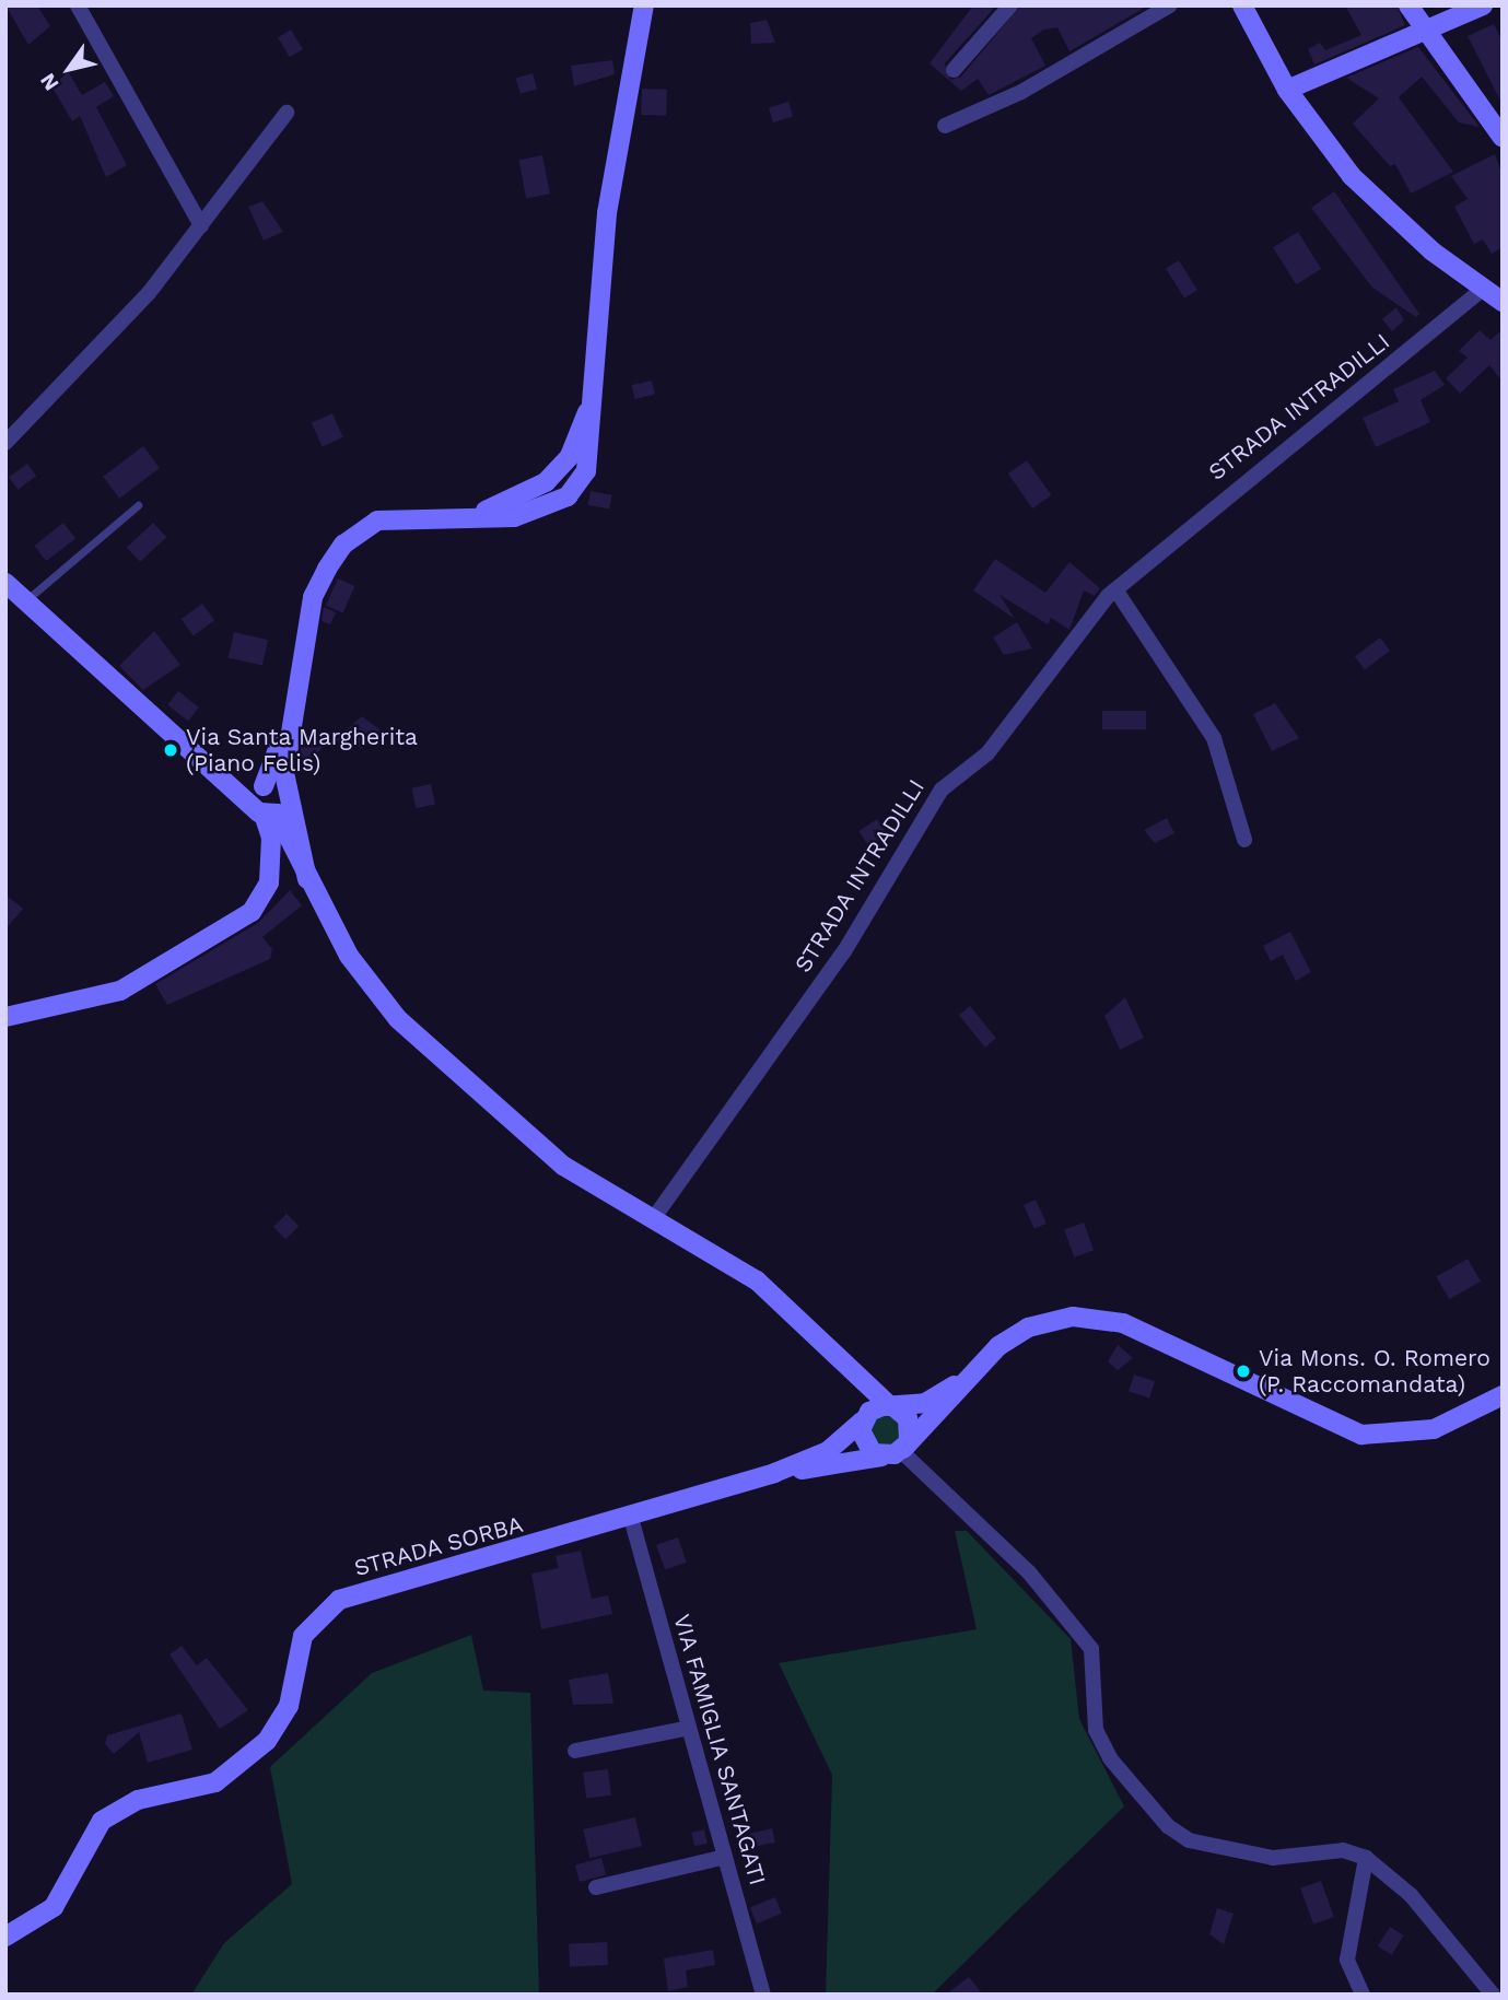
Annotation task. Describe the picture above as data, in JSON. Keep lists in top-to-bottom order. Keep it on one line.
{"streets":{"street":["STRADA INTRADILLI","STRADA SORBA","VIA FAMIGLIA SANTAGATI"]},"crossings":[["STRADA SORBA","VIA FAMIGLIA SANTAGATI"]],"places":["Via Santa Margherita (Piano Felis)","Via Mons. O. Romero (P. Raccomandata)"],"north":"bottom left"}
